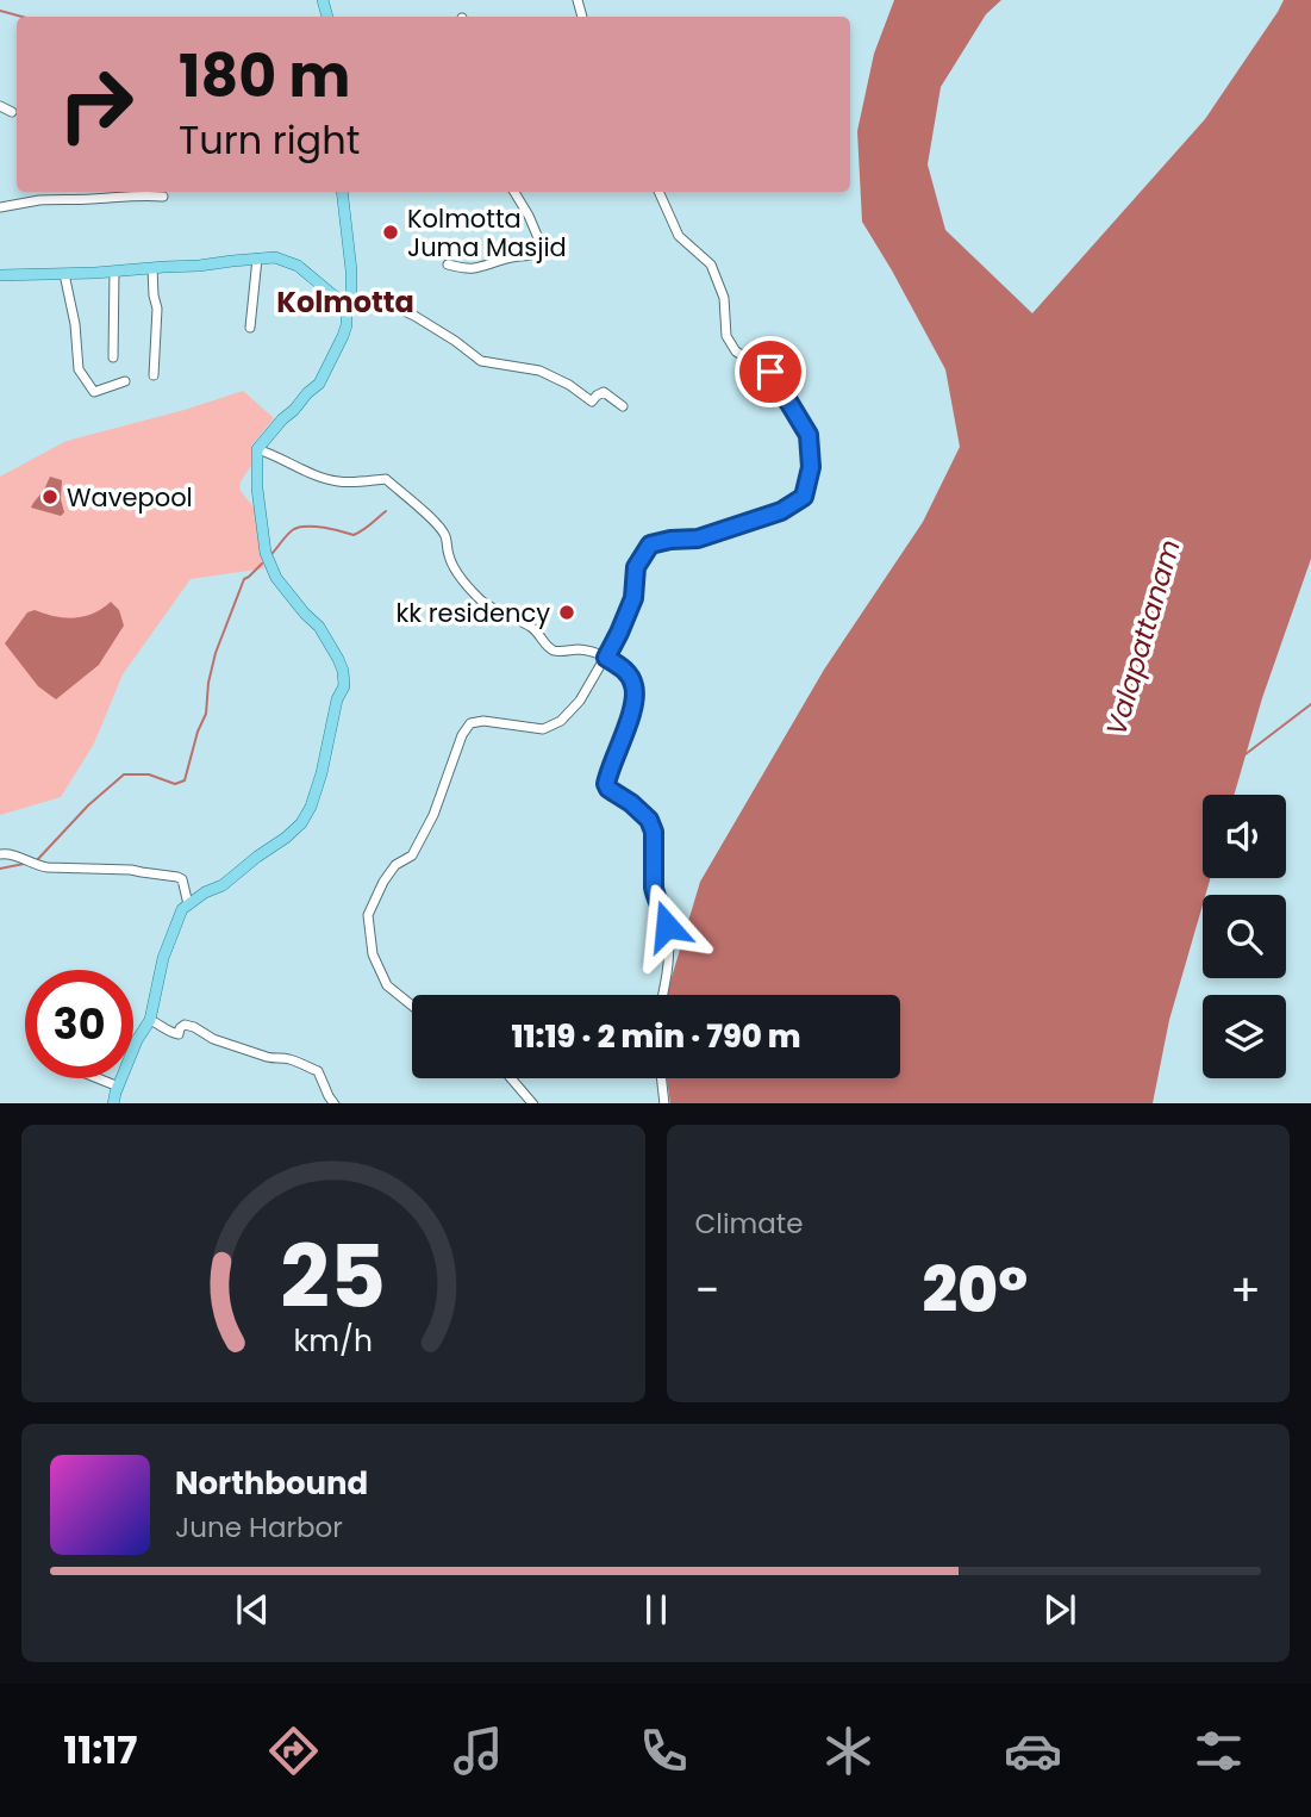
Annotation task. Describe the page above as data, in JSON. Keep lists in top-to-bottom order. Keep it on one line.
{"districts":["Kolmotta"],"water":["Valapattanam"],"places":["Kolmotta Juma Masjid","Wavepool","kk residency"],"page":{"turn":["180 m","Turn right"],"limit":"30","trip":"11:19 · 2 min · 790 m","tile":"Climate","heat":["−","20°","+"],"song":["Northbound","June Harbor"],"tabs":"11:17","gauge":["25","km/h"]}}
